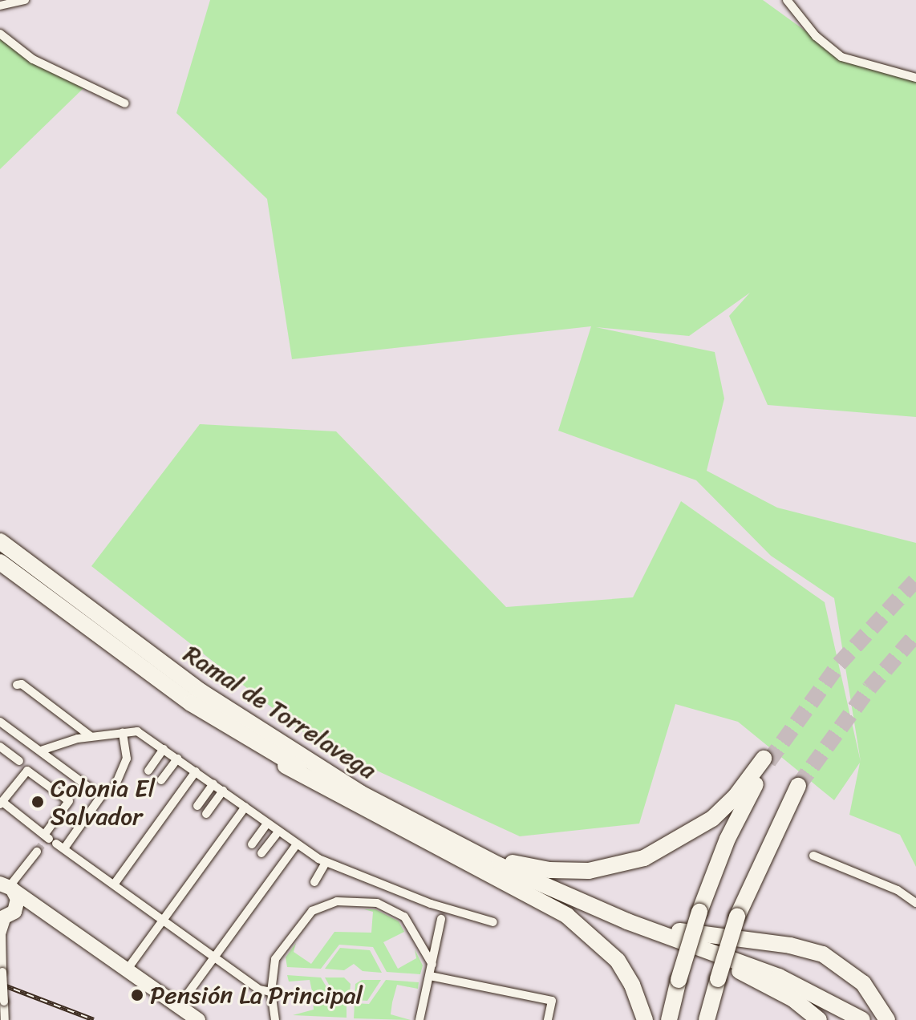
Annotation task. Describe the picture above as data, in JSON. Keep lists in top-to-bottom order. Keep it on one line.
{"streets":{"highway":["Ramal de Torrelavega"]},"places":["Colonia El Salvador","Pensión La Principal"]}
